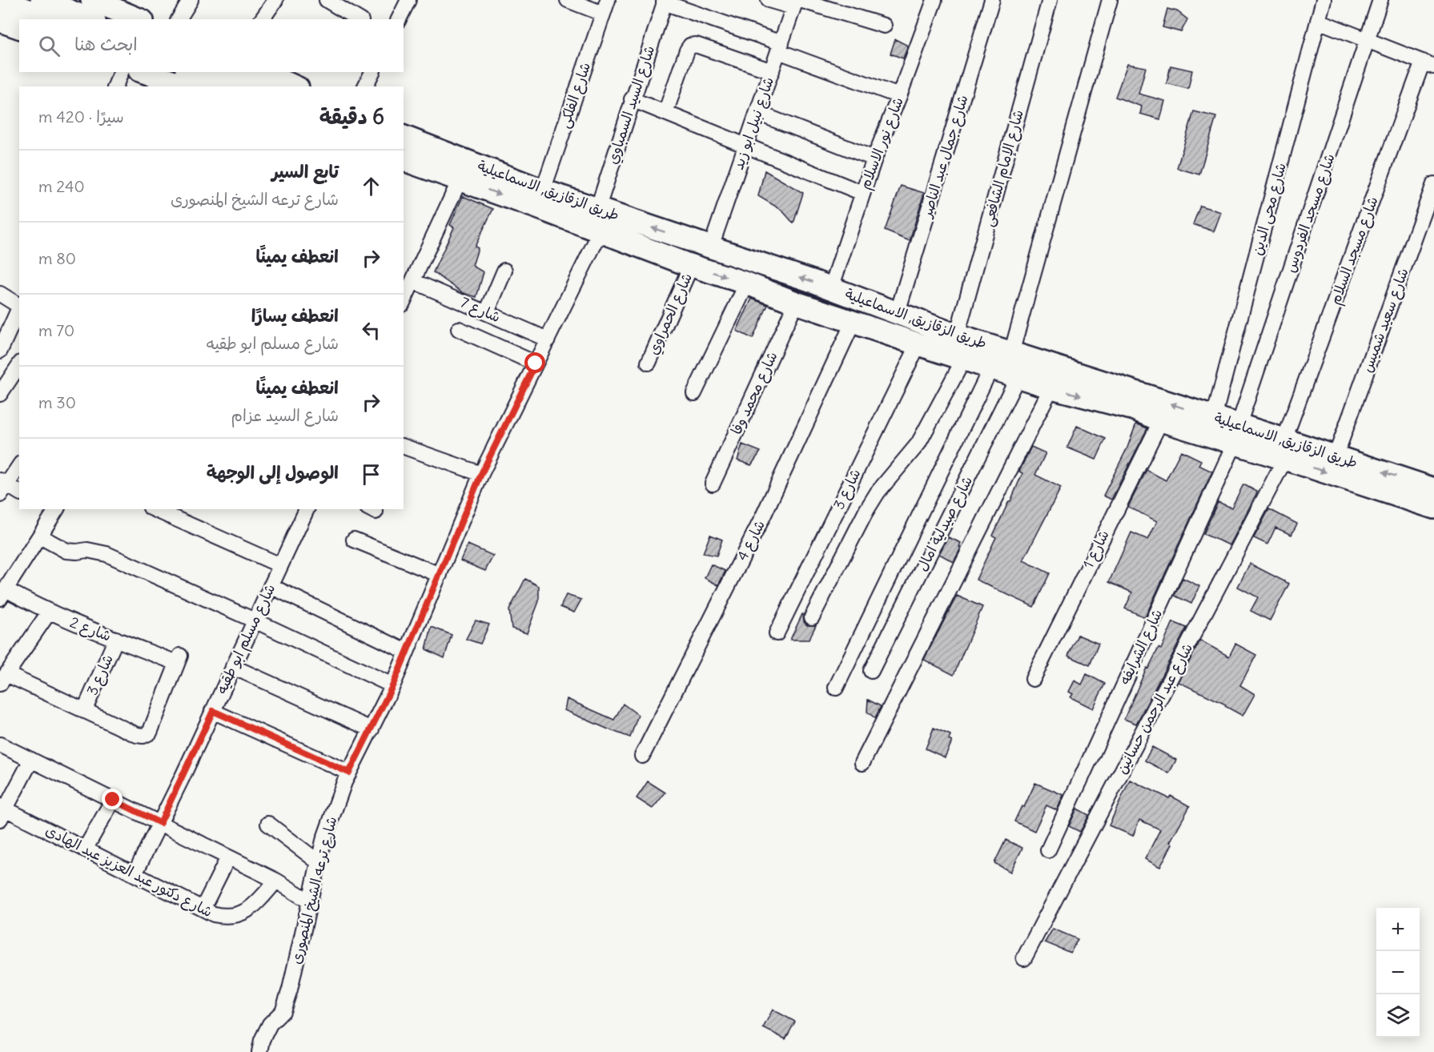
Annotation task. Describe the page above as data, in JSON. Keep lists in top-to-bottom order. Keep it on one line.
{"streets":{"highway":["طريق الزقازيق, الاسماعيلية"],"street":["شارع الفلكى","شارع السيد السمباوي","شارع نبيل ابو زيد","شارع نور الاسلام","شارع جمال عبد الناصر","شارع الإمام الشافعى","شارع محى الدين","شارع مسجد الفردوس","شارع مسجد السلام","شارع 7","شارع الحمراوي","شارع سعيد شميس","شارع محمد وفا","شارع 3","شارع صيدلية امال","شارع 4","شارع 1","شارع 2","شارع مسلم ابو طقيه","شارع الشرايفه","شارع عبد الرحمن حسانين","شارع دكتور عبد العزيز عبد الهادى","شارع ترعه الشيخ المنصورى"]},"crossings":[["شارع الفلكى","طريق الزقازيق, الاسماعيلية"],["شارع السيد السمباوي","طريق الزقازيق, الاسماعيلية"],["شارع نبيل ابو زيد","طريق الزقازيق, الاسماعيلية"],["شارع نور الاسلام","طريق الزقازيق, الاسماعيلية"],["شارع جمال عبد الناصر","طريق الزقازيق, الاسماعيلية"],["شارع الإمام الشافعى","طريق الزقازيق, الاسماعيلية"],["طريق الزقازيق, الاسماعيلية","شارع محى الدين"],["طريق الزقازيق, الاسماعيلية","شارع مسجد الفردوس"],["طريق الزقازيق, الاسماعيلية","شارع مسجد السلام"],["طريق الزقازيق, الاسماعيلية","شارع الحمراوي"],["طريق الزقازيق, الاسماعيلية","شارع سعيد شميس"],["طريق الزقازيق, الاسماعيلية","شارع محمد وفا"],["طريق الزقازيق, الاسماعيلية","شارع 3"],["طريق الزقازيق, الاسماعيلية","شارع صيدلية امال"],["طريق الزقازيق, الاسماعيلية","شارع 4"],["طريق الزقازيق, الاسماعيلية","شارع 1"],["طريق الزقازيق, الاسماعيلية","شارع الشرايفه"],["طريق الزقازيق, الاسماعيلية","شارع عبد الرحمن حسانين"],["طريق الزقازيق, الاسماعيلية","شارع ترعه الشيخ المنصورى"],["شارع مسجد الفردوس","شارع الشرايفه"],["شارع مسجد السلام","شارع عبد الرحمن حسانين"],["شارع 7","شارع ترعه الشيخ المنصورى"],["شارع 3","شارع 2"],["شارع مسلم ابو طقيه","شارع دكتور عبد العزيز عبد الهادى"]],"page":{"search":"ابحث هنا","heading":["6 دقيقة","سيرًا · 420 m"],"list":[["تابع السير","شارع ترعه الشيخ المنصورى","240 m"],["انعطف يمينًا","80 m"],["انعطف يسارًا","شارع مسلم ابو طقيه","70 m"],["انعطف يمينًا","شارع السيد عزام","30 m"],"الوصول إلى الوجهة"],"map_buttons":["+","−"]}}
